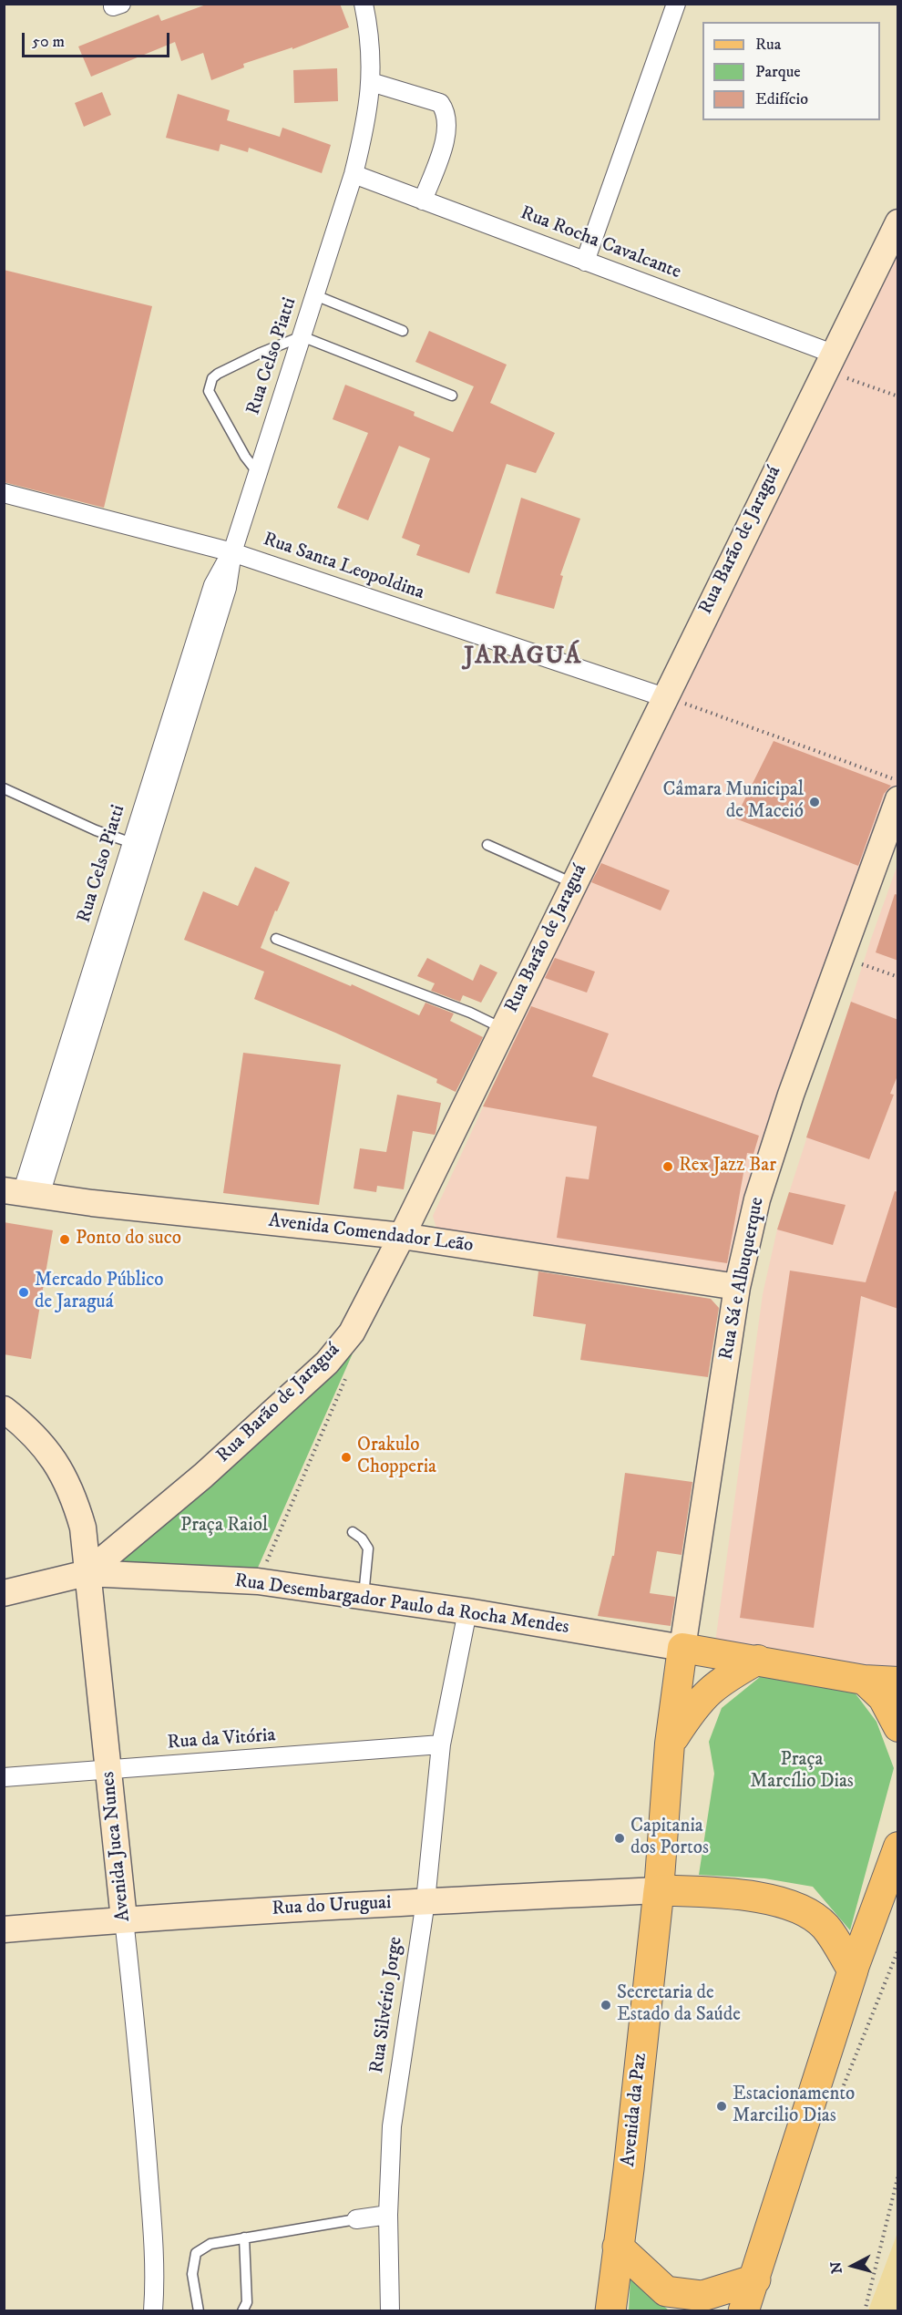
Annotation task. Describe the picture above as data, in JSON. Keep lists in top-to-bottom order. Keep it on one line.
{"streets":{"highway":["Avenida da Paz"],"street":["Rua Rocha Cavalcante","Rua Celso Piatti","Rua Barão de Jaraguá","Rua Santa Leopoldina","Avenida Comendador Leão","Rua Sá e Albuquerque","Rua Desembargador Paulo da Rocha Mendes","Rua da Vitória","Avenida Juca Nunes","Rua do Uruguai","Rua Silvério Jorge"]},"crossings":[["Rua Rocha Cavalcante","Rua Celso Piatti"],["Rua Rocha Cavalcante","Rua Barão de Jaraguá"],["Rua Celso Piatti","Rua Santa Leopoldina"],["Rua Celso Piatti","Avenida Comendador Leão"],["Rua Barão de Jaraguá","Rua Santa Leopoldina"],["Rua Barão de Jaraguá","Avenida Comendador Leão"],["Rua Barão de Jaraguá","Rua Desembargador Paulo da Rocha Mendes"],["Rua Barão de Jaraguá","Avenida Juca Nunes"],["Avenida Comendador Leão","Rua Sá e Albuquerque"],["Rua Sá e Albuquerque","Rua Desembargador Paulo da Rocha Mendes"],["Rua Sá e Albuquerque","Avenida da Paz"],["Rua Desembargador Paulo da Rocha Mendes","Avenida Juca Nunes"],["Rua Desembargador Paulo da Rocha Mendes","Rua Silvério Jorge"],["Rua Desembargador Paulo da Rocha Mendes","Avenida da Paz"],["Rua da Vitória","Avenida Juca Nunes"],["Rua da Vitória","Rua Silvério Jorge"],["Avenida Juca Nunes","Rua do Uruguai"],["Rua do Uruguai","Rua Silvério Jorge"],["Rua do Uruguai","Avenida da Paz"]],"districts":["JARAGUÁ"],"parks":["Praça Raiol","Praça Marcílio Dias"],"places":["Câmara Municipal de Maceió","Rex Jazz Bar","Ponto do suco","Mercado Público de Jaraguá","Orakulo Chopperia","Capitania dos Portos","Secretaria de Estado da Saúde","Estacionamento Marcilio Dias"],"legend":["Rua","Parque","Edifício"],"scale_bar":"50 m","north":"left"}
